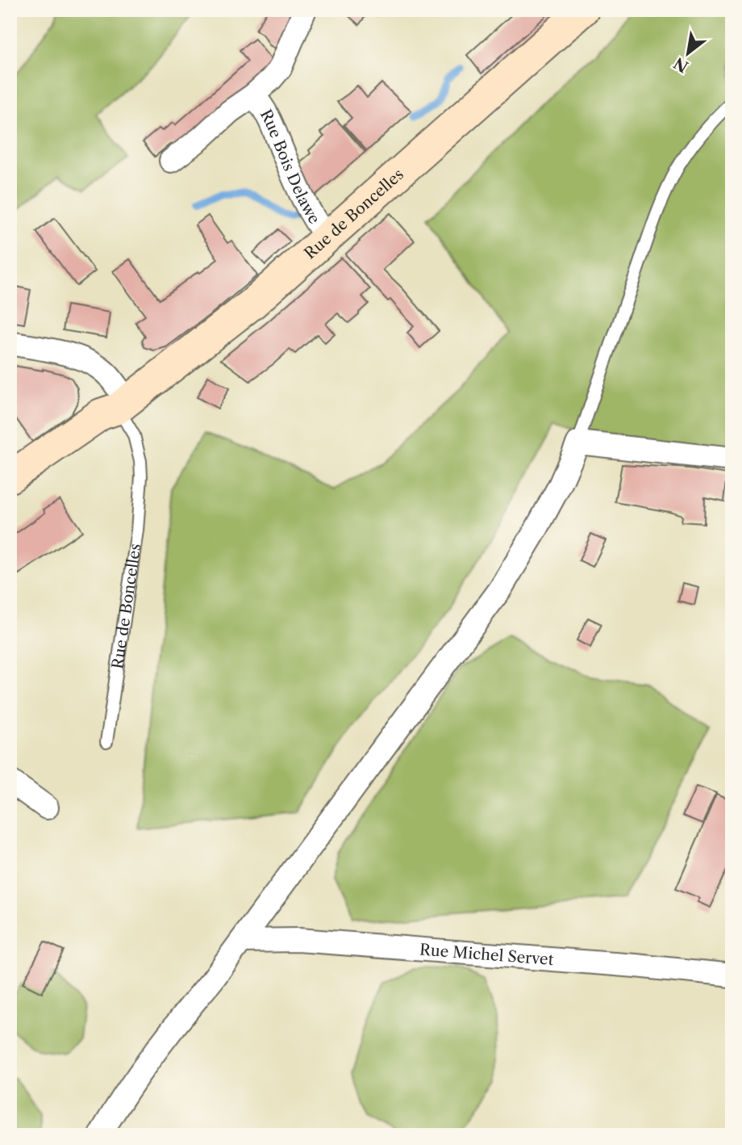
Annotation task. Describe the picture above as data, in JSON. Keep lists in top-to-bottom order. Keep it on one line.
{"streets":{"main road":["Rue de Boncelles"],"street":["Rue Bois Delawe","Rue Michel Servet"]},"crossings":[["Rue Bois Delawe","Rue de Boncelles"]],"north":"bottom left"}
